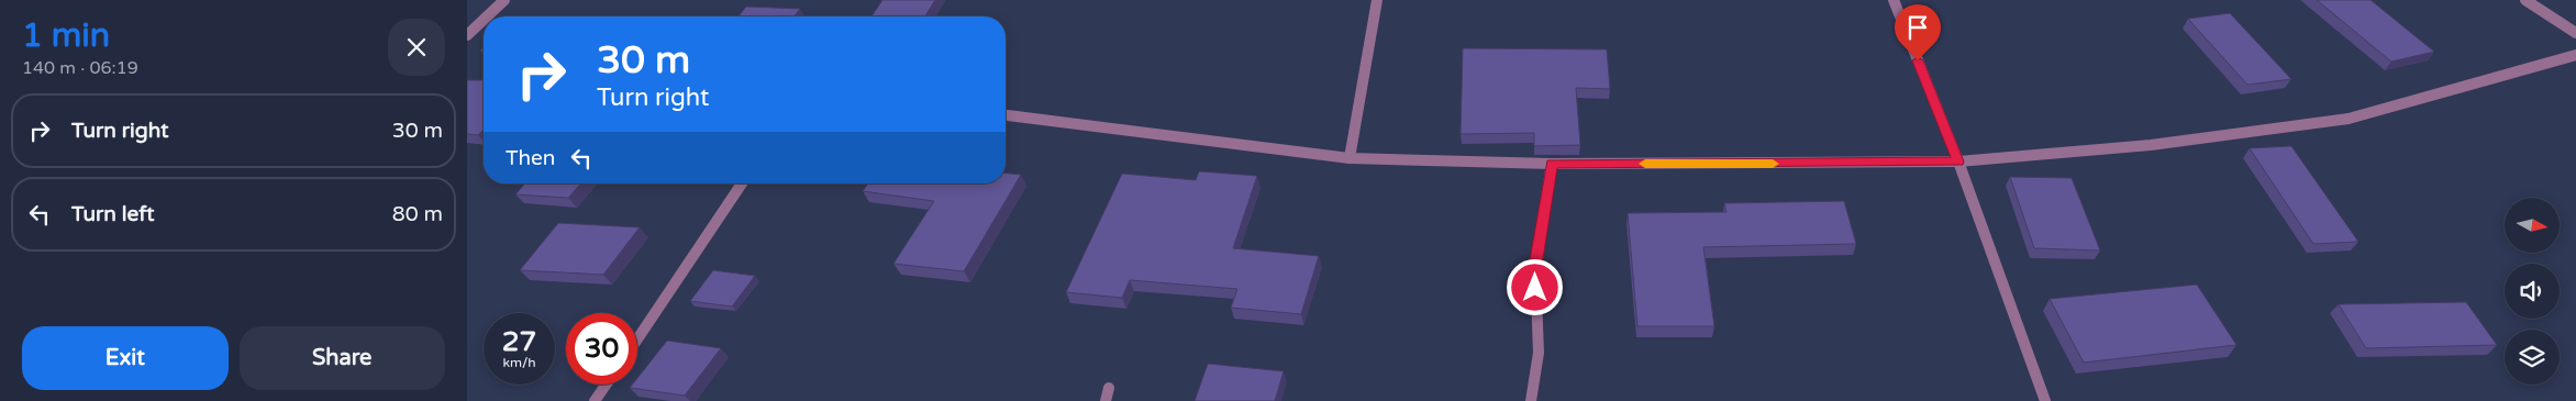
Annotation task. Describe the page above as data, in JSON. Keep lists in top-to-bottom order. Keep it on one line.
{"north":"right","page":{"heading":["1 min","140 m · 06:19"],"turn":["30 m","Turn right"],"list":[{"name":"Turn right","value":"30 m"},{"name":"Turn left","value":"80 m"}],"then":"Then","speed":"27 km/h","limit":"30","buttons":["Exit","Share"]}}
